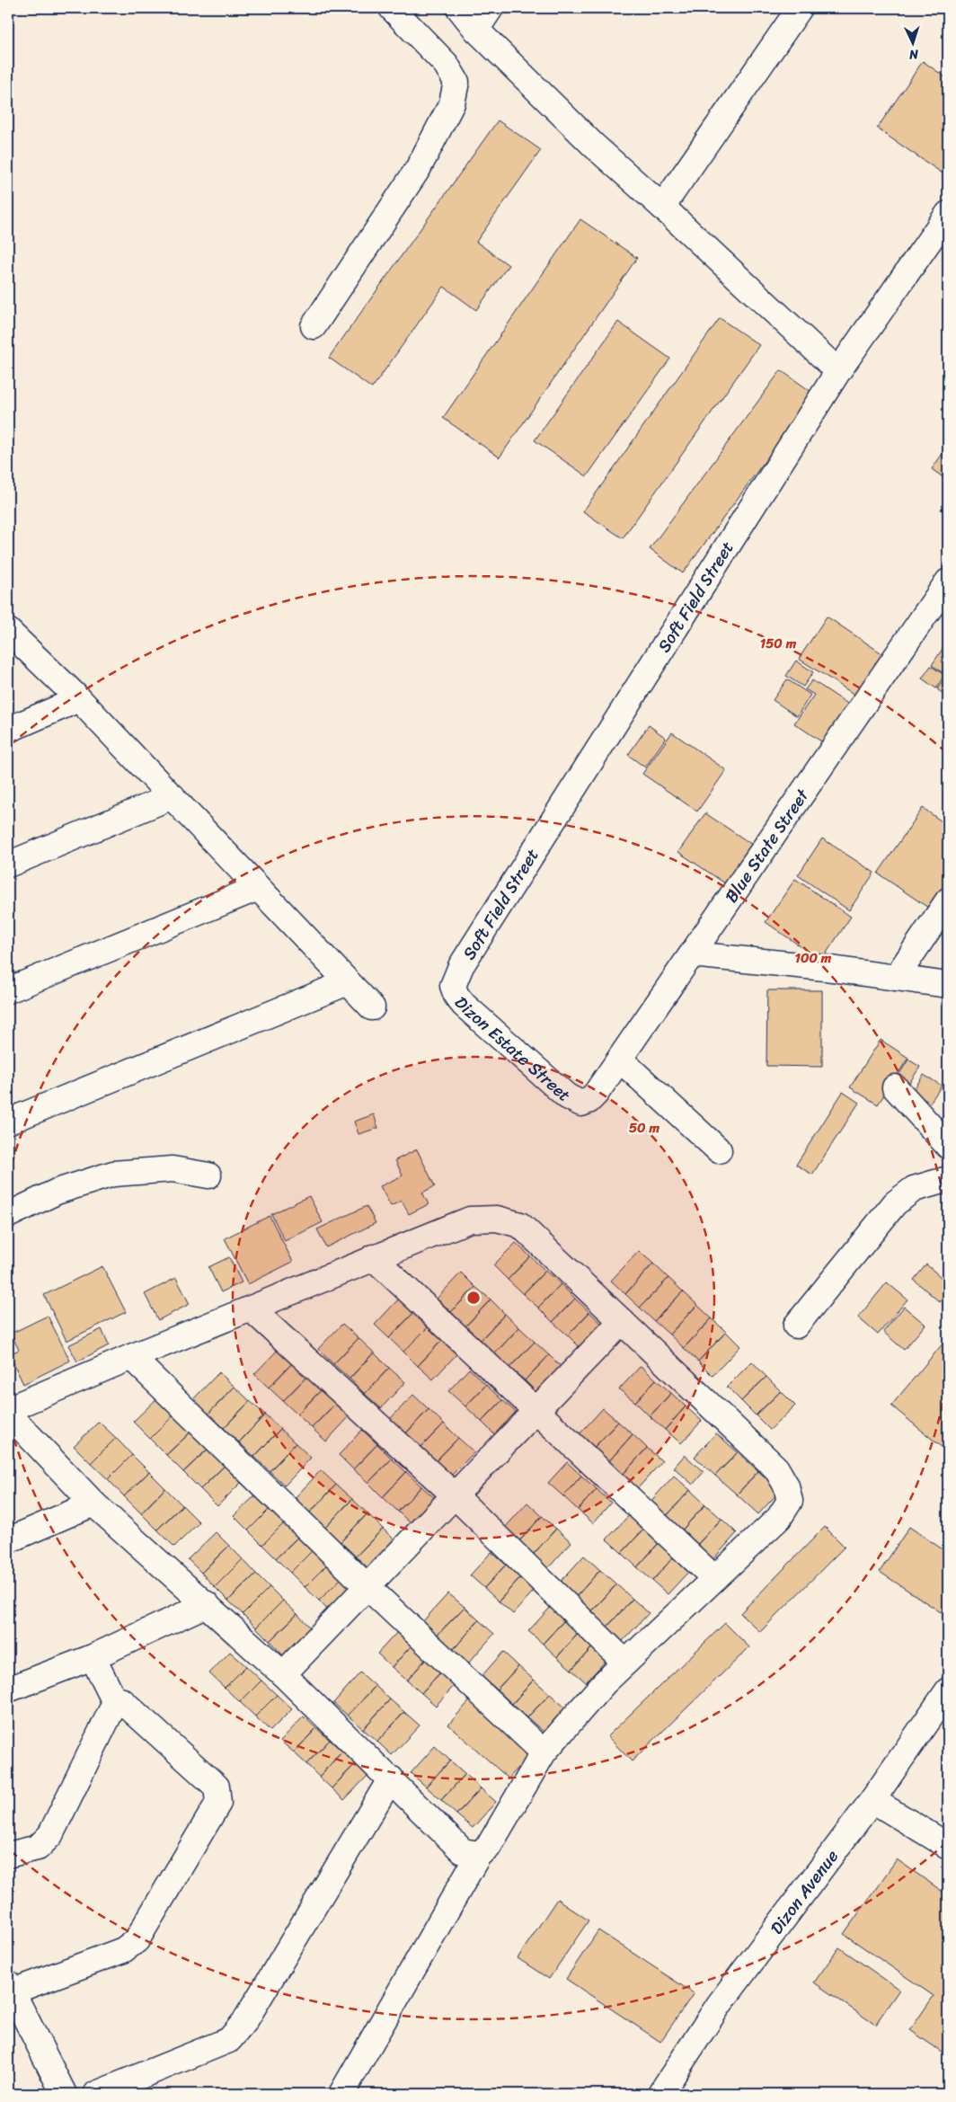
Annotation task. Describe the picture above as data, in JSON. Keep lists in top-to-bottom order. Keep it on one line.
{"streets":{"street":["Soft Field Street","Blue State Street","Dizon Estate Street","Dizon Avenue"]},"crossings":[["Soft Field Street","Dizon Estate Street"],["Blue State Street","Dizon Estate Street"]],"north":"bottom","rings":["150 m","100 m","50 m"]}
